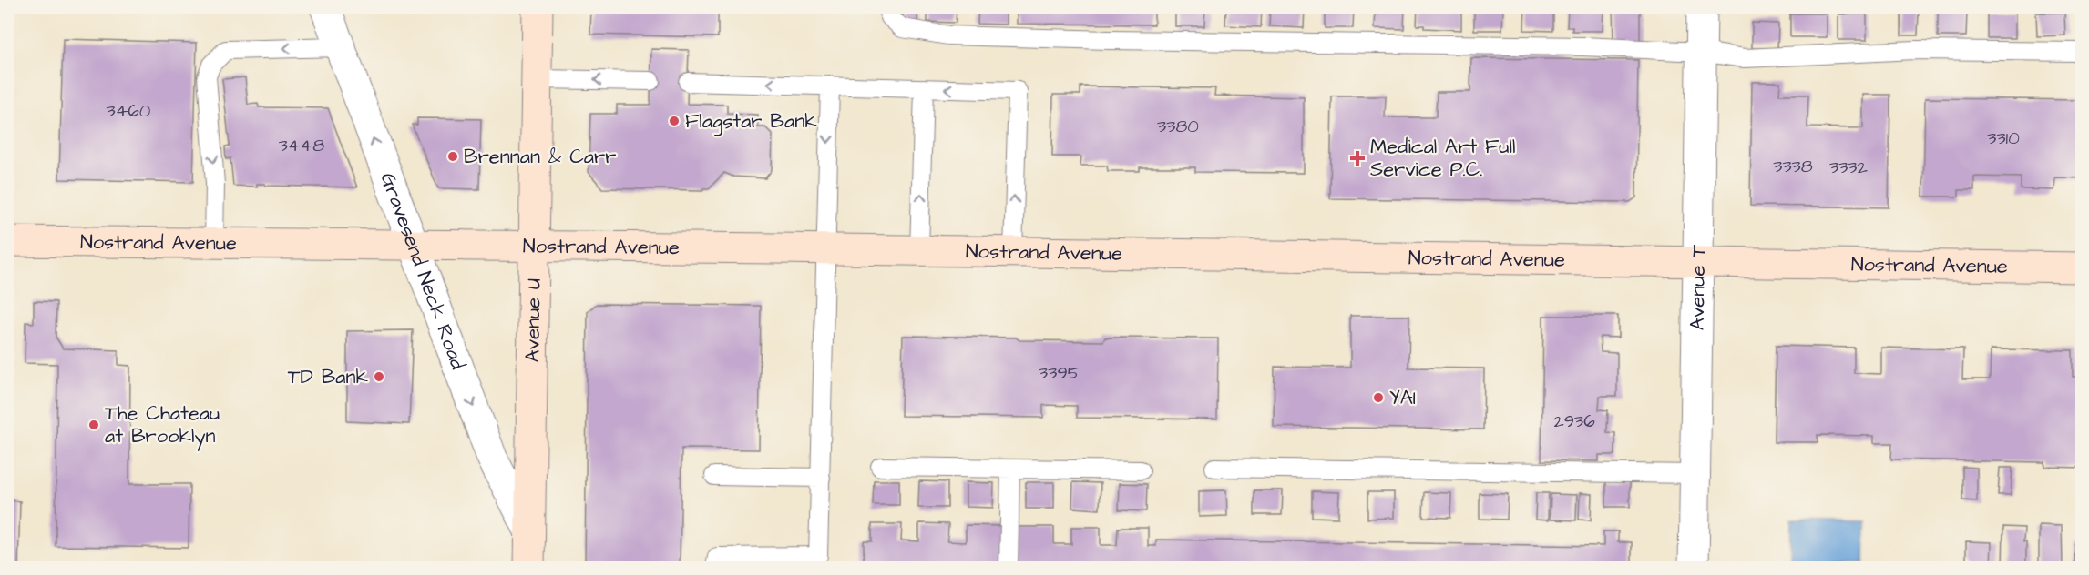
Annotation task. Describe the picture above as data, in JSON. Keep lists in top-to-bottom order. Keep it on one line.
{"streets":{"main road":["Nostrand Avenue","Avenue U"],"street":["Gravesend Neck Road","Avenue T"]},"crossings":[["Nostrand Avenue","Gravesend Neck Road"],["Nostrand Avenue","Avenue T"],["Nostrand Avenue","Avenue U"],["Gravesend Neck Road","Avenue U"]],"places":{"other":["Flagstar Bank","Brennan & Carr","TD Bank","YAI","The Chateau at Brooklyn"],"health":["Medical Art Full Service P.C."]},"house_numbers":["3460","3380","3310","3448","3338","3332","3395","2936"]}
